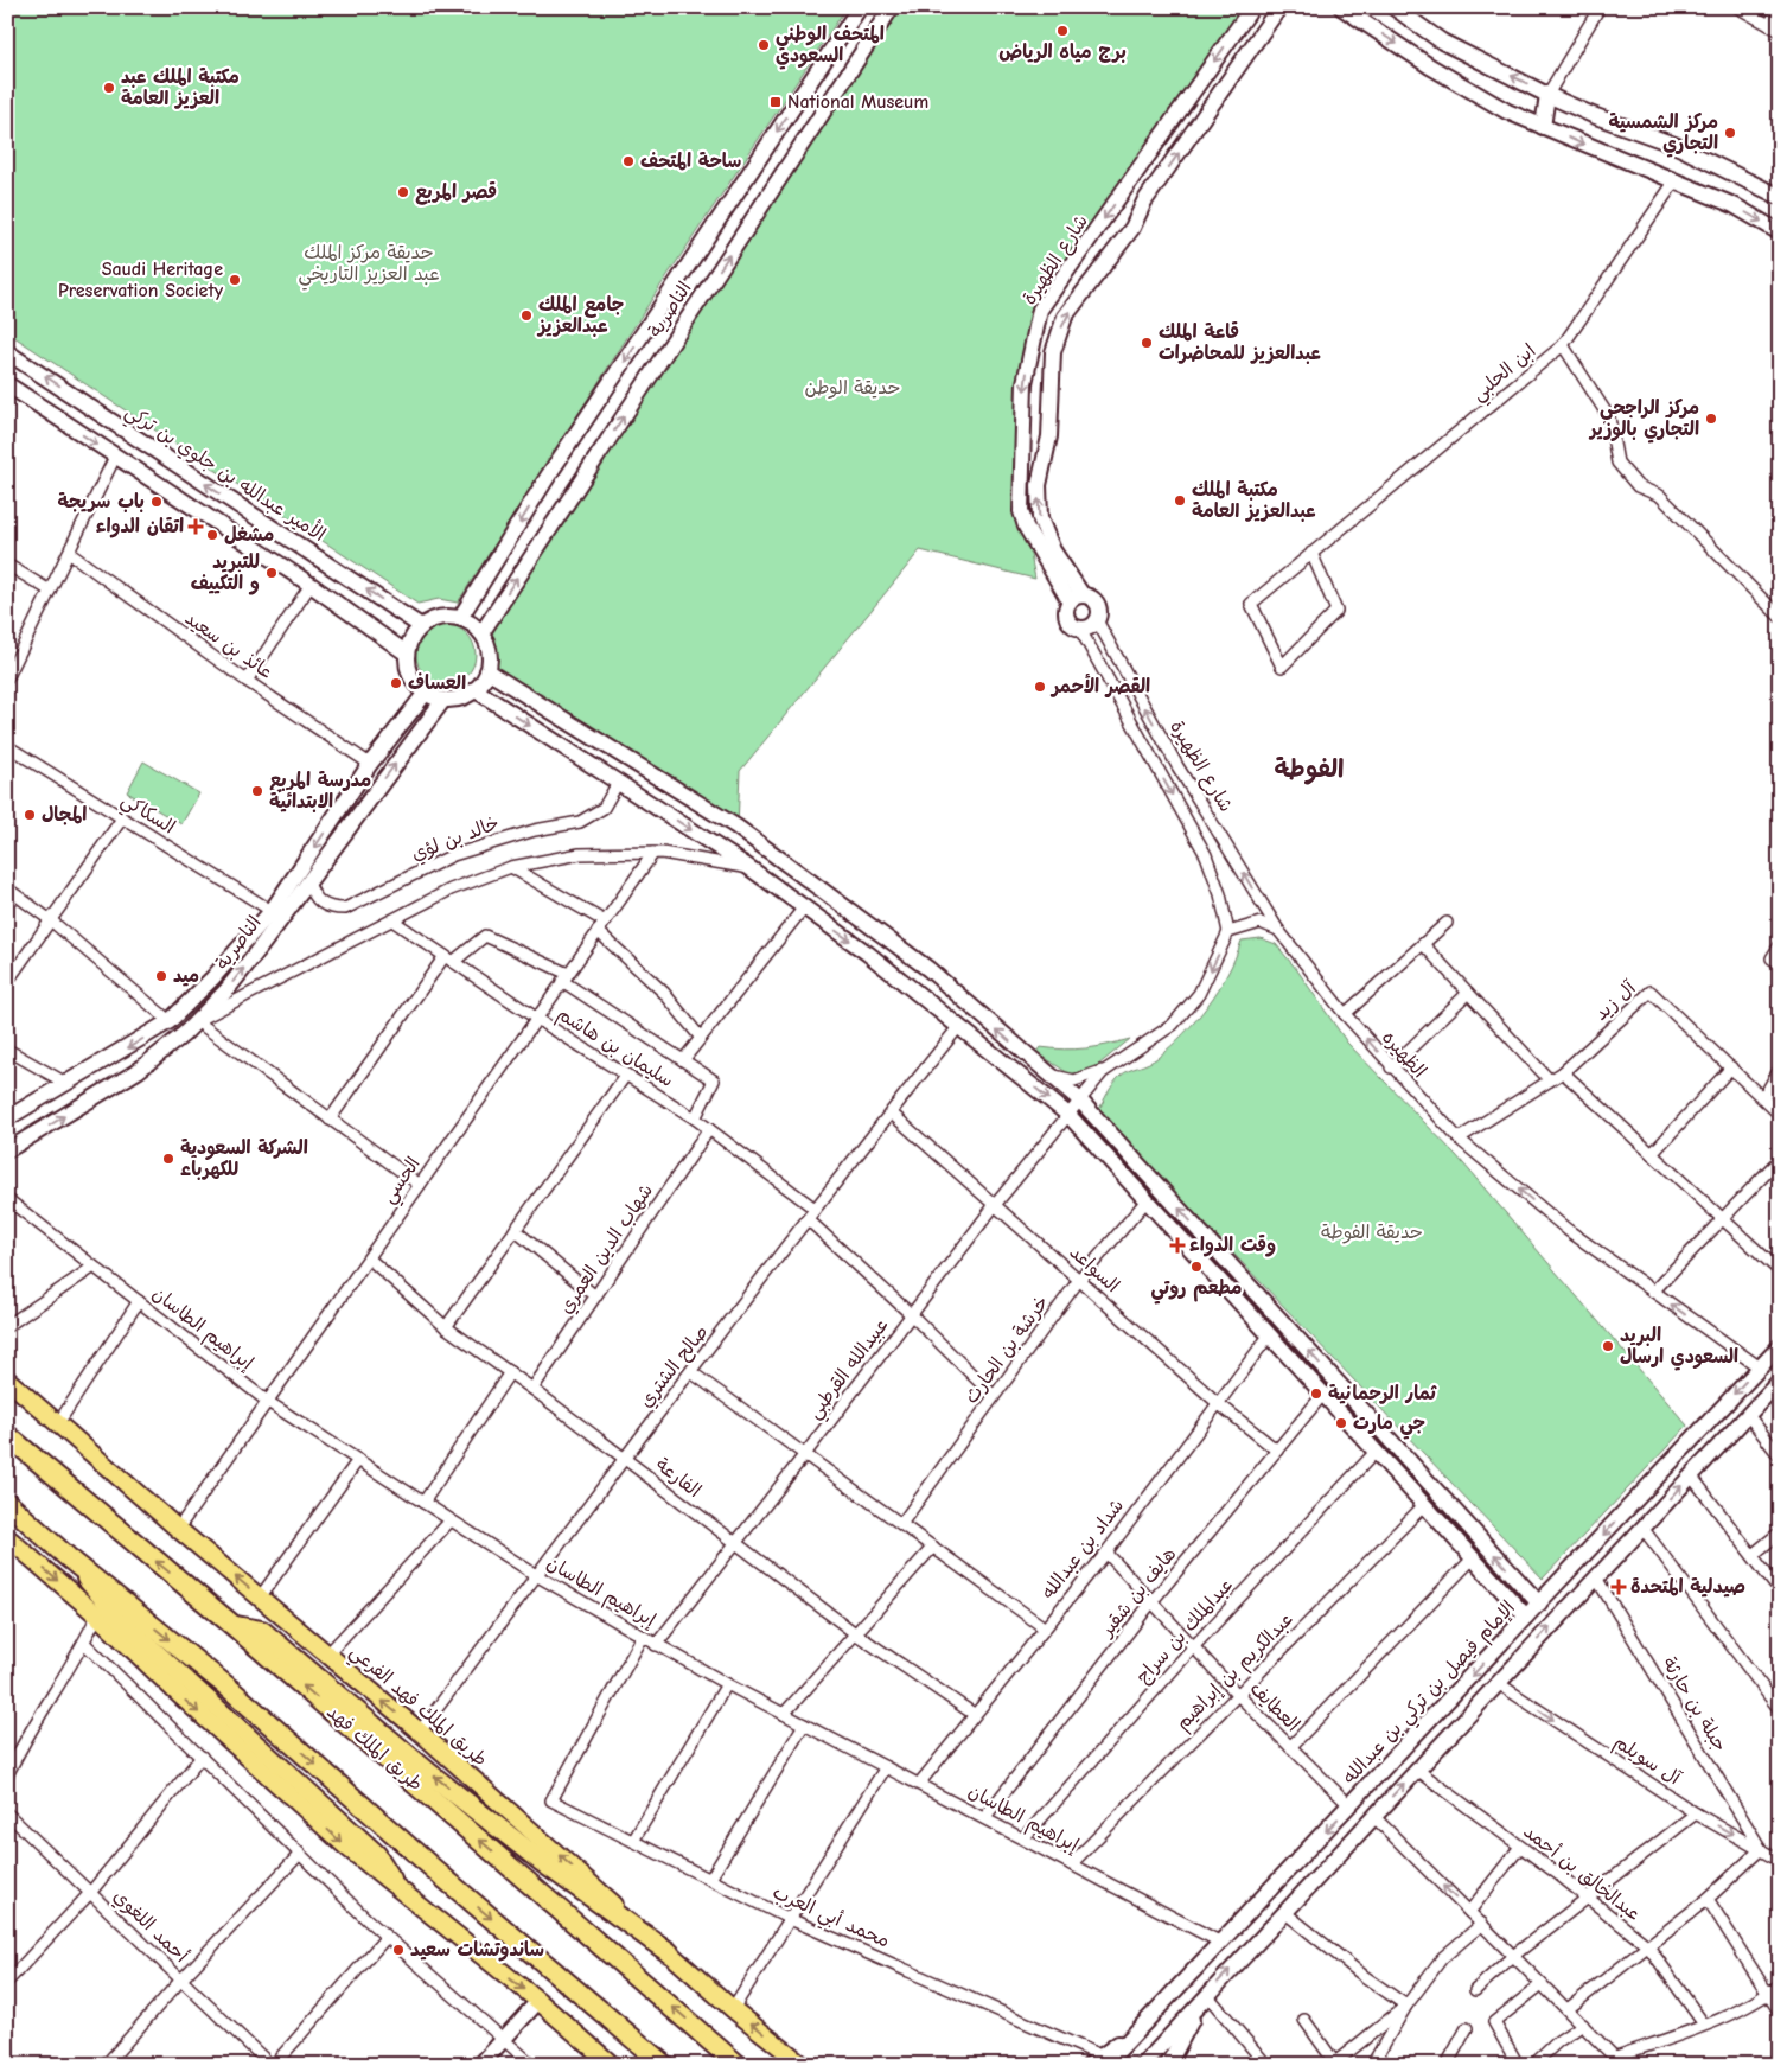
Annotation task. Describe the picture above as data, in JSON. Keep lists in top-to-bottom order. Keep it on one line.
{"streets":{"highway":["طريق الملك فهد"],"main road":["طريق الملك فهد الفرعي"],"street":["شارع الظهيرة","الناصرية","ابن الحلبي","الأمير عبدالله بن جلوي بن تركي","عائذ بن سعيد","السكاكي","خالد بن لؤي","آل زيد","سليمان بن هاشم","الظهيره","الحسي","شهاب الدين العمري","السواعد","إبراهيم الطاسان","خرشة بن الحارث","صالح الشتري","عبيدالله القرطبي","الفارعة","شداد بن عبدالله","هايف بن شقير","عبدالملك بن سراج","عبدالكريم بن إبراهيم","الإمام فيصل بن تركي بن عبدالله","جبلة بن حارثة","العطايف","آل سويلم","عبدالخالق بن أحمد","محمد أبي العرب","أحمد اللغوي"]},"crossings":[["شارع الظهيرة","الظهيره"],["الناصرية","الأمير عبدالله بن جلوي بن تركي"],["الناصرية","عائذ بن سعيد"],["الناصرية","السكاكي"],["الناصرية","خالد بن لؤي"],["آل زيد","الظهيره"],["سليمان بن هاشم","الحسي"],["سليمان بن هاشم","شهاب الدين العمري"],["سليمان بن هاشم","صالح الشتري"],["الظهيره","الإمام فيصل بن تركي بن عبدالله"],["الحسي","إبراهيم الطاسان"],["الحسي","الفارعة"],["الحسي","طريق الملك فهد الفرعي"],["شهاب الدين العمري","الفارعة"],["السواعد","خرشة بن الحارث"],["السواعد","صالح الشتري"],["السواعد","عبيدالله القرطبي"],["السواعد","شداد بن عبدالله"],["السواعد","هايف بن شقير"],["إبراهيم الطاسان","صالح الشتري"],["إبراهيم الطاسان","عبيدالله القرطبي"],["إبراهيم الطاسان","شداد بن عبدالله"],["إبراهيم الطاسان","هايف بن شقير"],["إبراهيم الطاسان","عبدالملك بن سراج"],["إبراهيم الطاسان","عبدالكريم بن إبراهيم"],["إبراهيم الطاسان","الإمام فيصل بن تركي بن عبدالله"],["إبراهيم الطاسان","محمد أبي العرب"],["صالح الشتري","الفارعة"],["صالح الشتري","طريق الملك فهد الفرعي"],["عبيدالله القرطبي","الفارعة"],["الفارعة","شداد بن عبدالله"],["شداد بن عبدالله","العطايف"],["هايف بن شقير","العطايف"],["عبدالملك بن سراج","العطايف"],["عبدالكريم بن إبراهيم","العطايف"],["الإمام فيصل بن تركي بن عبدالله","العطايف"],["الإمام فيصل بن تركي بن عبدالله","محمد أبي العرب"],["جبلة بن حارثة","آل سويلم"]],"one_way":["الظهيره","آل سويلم"],"districts":["الفوطة"],"parks":["حديقة مركز الملك عبد العزيز التاريخي","حديقة الوطن","حديقة الفوطة"],"places":{"other":["برج مياه الرياض","المتحف الوطني السعودي","مكتبة الملك عبد العزيز العامة","مركز الشمسية التجاري","ساحة المتحف","قصر المربع","Saudi Heritage Preservation Society","جامع الملك عبدالعزيز","قاعة الملك عبدالعزيز للمحاضرات","مركز الراجحي التجاري بالوزير","مكتبة الملك عبدالعزيز العامة","باب سريجة","مشغل","للتبريد و التكييف","العساف","القصر الأحمر","مدرسة المربع الابتدائية","المجال","ميد","الشركة السعودية للكهرباء","مطعم روتي","البريد السعودي ارسال","ثمار الرحمانية","جي مارت","ساندوتشات سعيد"],"transit":["National Museum"],"health":["اتقان الدواء","وقت الدواء","صيدلية المتحدة"]}}
